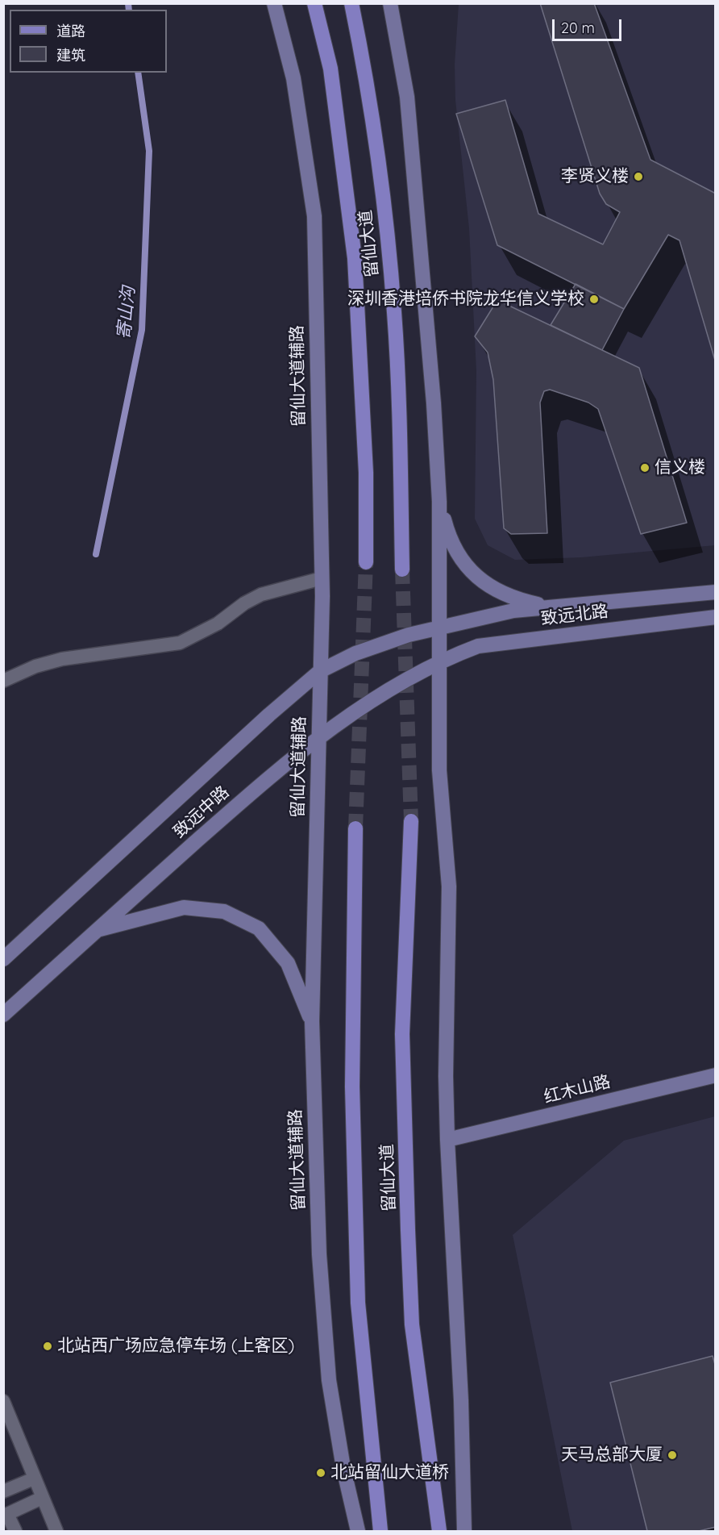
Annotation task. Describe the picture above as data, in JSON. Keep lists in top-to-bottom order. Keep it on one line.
{"streets":{"main road":["留仙大道","留仙大道辅路","致远北路","致远中路","红木山路"]},"crossings":[["留仙大道辅路","致远中路"],["致远北路","致远中路"]],"water":["寄山沟"],"places":["李贤义楼","深圳香港培侨书院龙华信义学校","信义楼","北站西广场应急停车场 (上客区)","天马总部大厦","北站留仙大道桥"],"legend":["道路","建筑"],"scale_bar":"20 m"}
